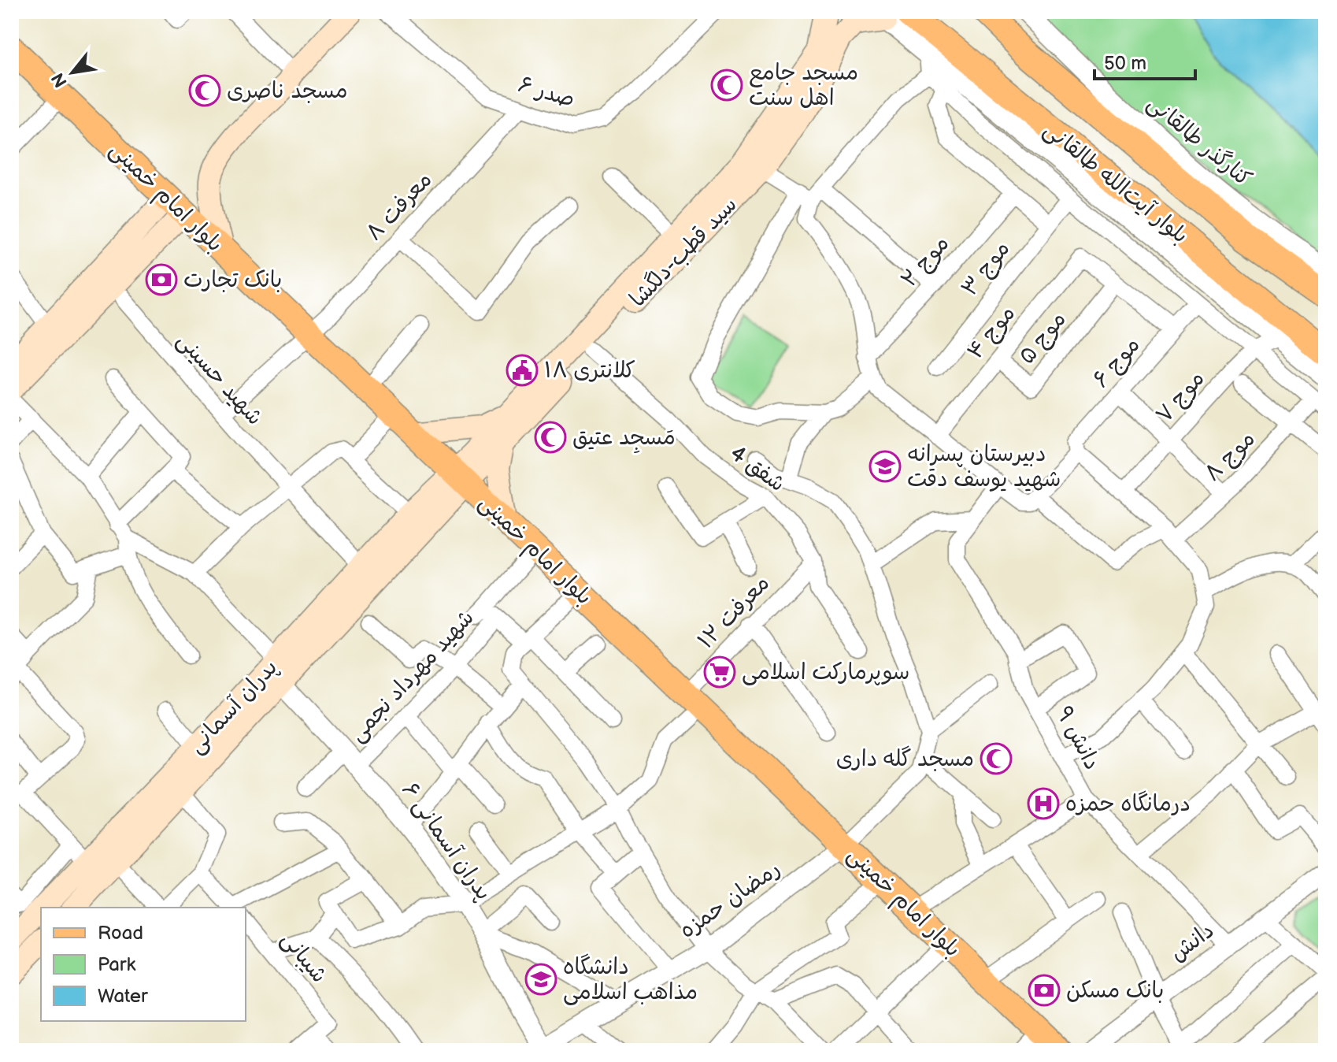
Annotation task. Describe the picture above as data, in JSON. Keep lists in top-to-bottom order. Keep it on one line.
{"streets":{"main road":["بلوار آیت‌الله طالقانی","بلوار امام خمینی","سید قطب-دلگشا","پدران آسمانی"],"street":["صدر ۶","کنارگذر طالقانی","معرفت ۸","موج ۲","موج ۳","موج ۴","موج ۵","موج ۶","شهید حسینی","موج ۷","موج ۸","شفق 4","معرفت ۱۲","شهید مهرداد نجمی","دانش ۹","پدران آسمانی ۶","رمضان حمزه","دانش","شیبانی"]},"crossings":[["صدر ۶","معرفت ۸"],["بلوار آیت‌الله طالقانی","سید قطب-دلگشا"],["بلوار امام خمینی","معرفت ۸"],["بلوار امام خمینی","سید قطب-دلگشا"],["بلوار امام خمینی","معرفت ۱۲"],["بلوار امام خمینی","شهید مهرداد نجمی"],["بلوار امام خمینی","پدران آسمانی"],["بلوار امام خمینی","رمضان حمزه"],["معرفت ۸","شهید حسینی"],["سید قطب-دلگشا","شفق 4"],["سید قطب-دلگشا","پدران آسمانی"],["موج ۴","موج ۵"],["شهید حسینی","پدران آسمانی"],["شفق 4","معرفت ۱۲"],["معرفت ۱۲","پدران آسمانی ۶"],["شهید مهرداد نجمی","پدران آسمانی ۶"],["پدران آسمانی","پدران آسمانی ۶"],["دانش ۹","دانش"],["پدران آسمانی ۶","رمضان حمزه"]],"places":{"mosque":["مسجد جامع اهل سنت","مسجد ناصری","مَسجِد عتیق","مسجد گله داری"],"bank":["بانک تجارت","بانک مسکن"],"public building":["کلانتری ۱۸"],"school or university":["دبیرستان پسرانه شهید یوسف دقت","دانشگاه مذاهب اسلامی"],"supermarket":["سوپرمارکت اسلامی"],"hospital":["درمانگاه حمزه"]},"legend":["Road","Park","Water"],"scale_bar":"50 m","north":"bottom left"}
